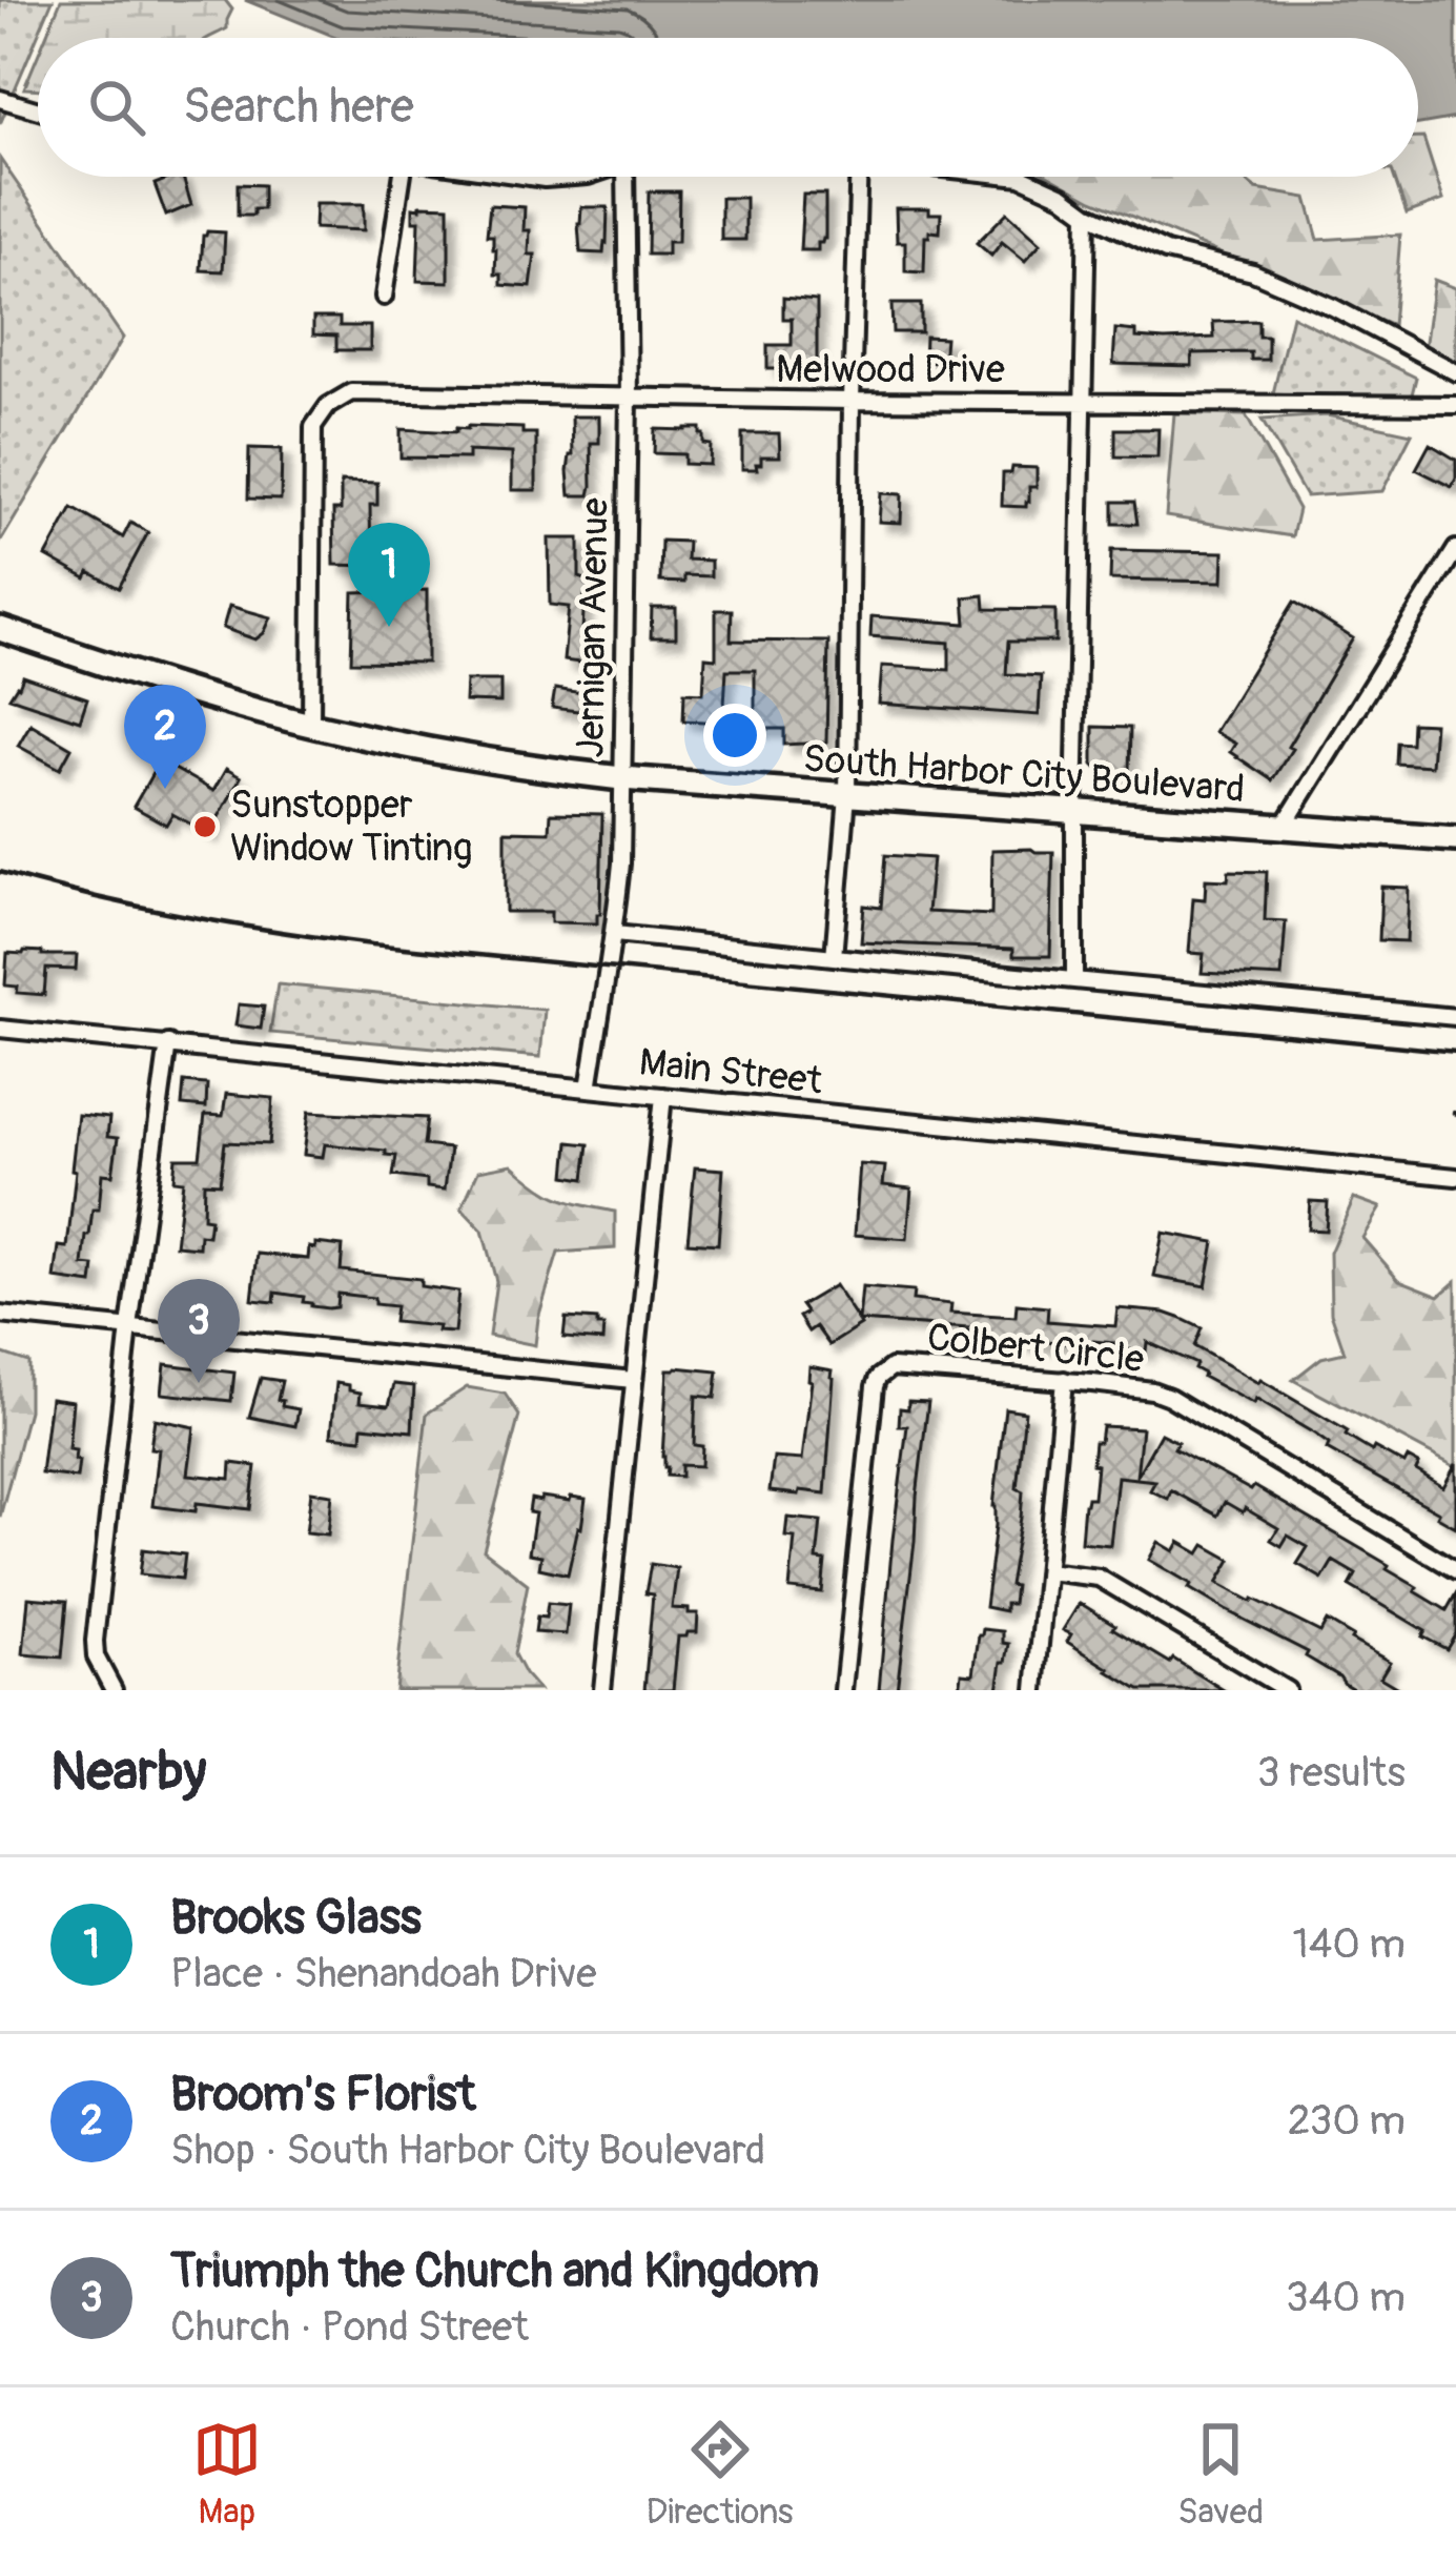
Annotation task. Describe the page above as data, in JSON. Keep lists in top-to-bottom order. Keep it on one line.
{"streets":{"main road":["South Harbor City Boulevard"],"street":["Melwood Drive","Jernigan Avenue","Main Street","Colbert Circle"]},"crossings":[["Melwood Drive","Jernigan Avenue"],["Melwood Drive","South Harbor City Boulevard"],["Jernigan Avenue","South Harbor City Boulevard"],["Jernigan Avenue","Main Street"]],"places":["Sunstopper Window Tinting"],"page":{"search":"Search here","pins":["1","2","3"],"heading":["Nearby","3 results"],"list":[{"mark":"1","name":"Brooks Glass","note":"Place · Shenandoah Drive","value":"140 m"},{"mark":"2","name":"Broom's Florist","note":"Shop · South Harbor City Boulevard","value":"230 m"},{"mark":"3","name":"Triumph the Church and Kingdom","note":"Church · Pond Street","value":"340 m"}],"nav":["Map","Directions","Saved"]}}
